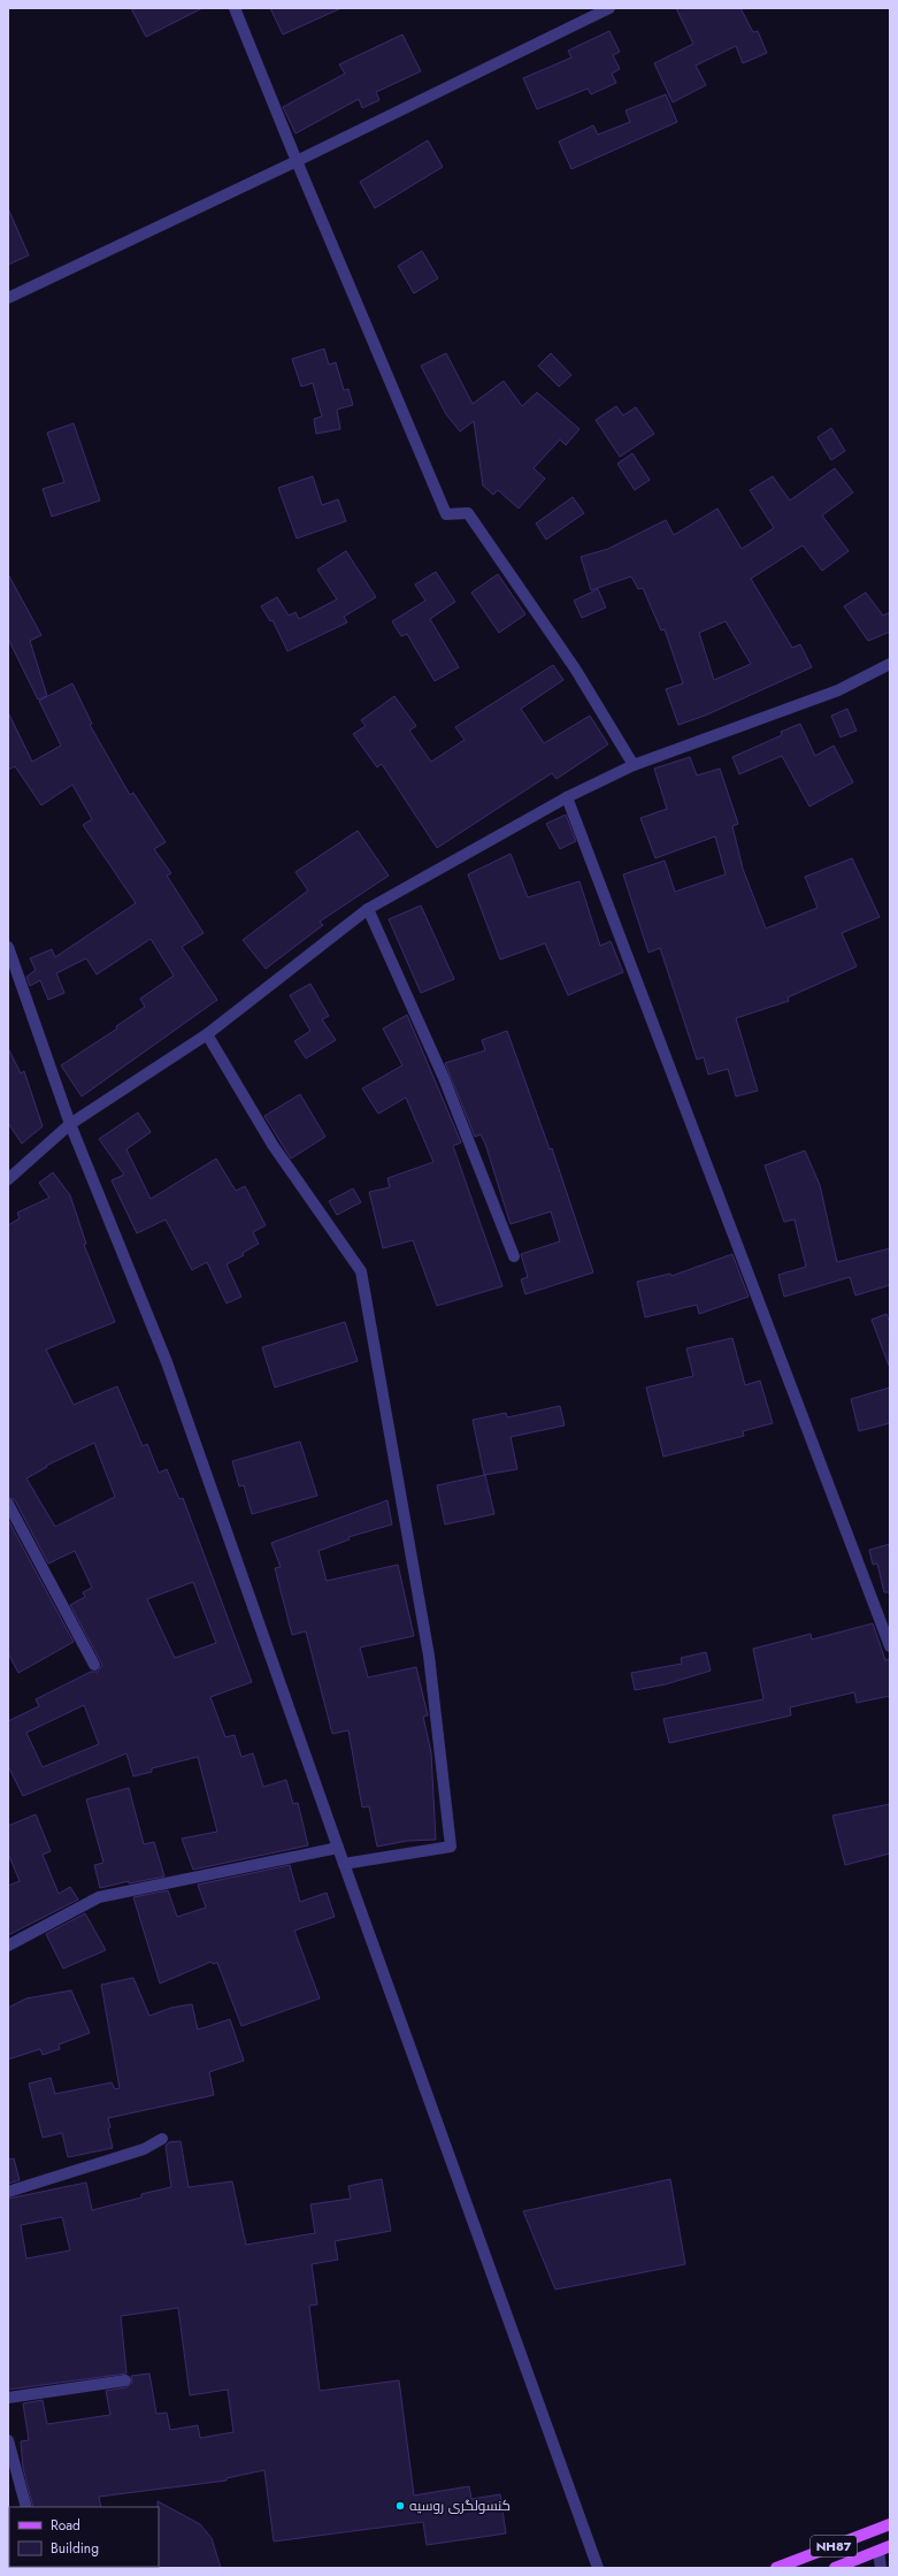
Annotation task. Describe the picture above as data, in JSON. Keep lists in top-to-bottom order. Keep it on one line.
{"streets":{"main road":["NH87"]},"places":["کنسولگری روسیه"],"legend":["Road","Building"]}
